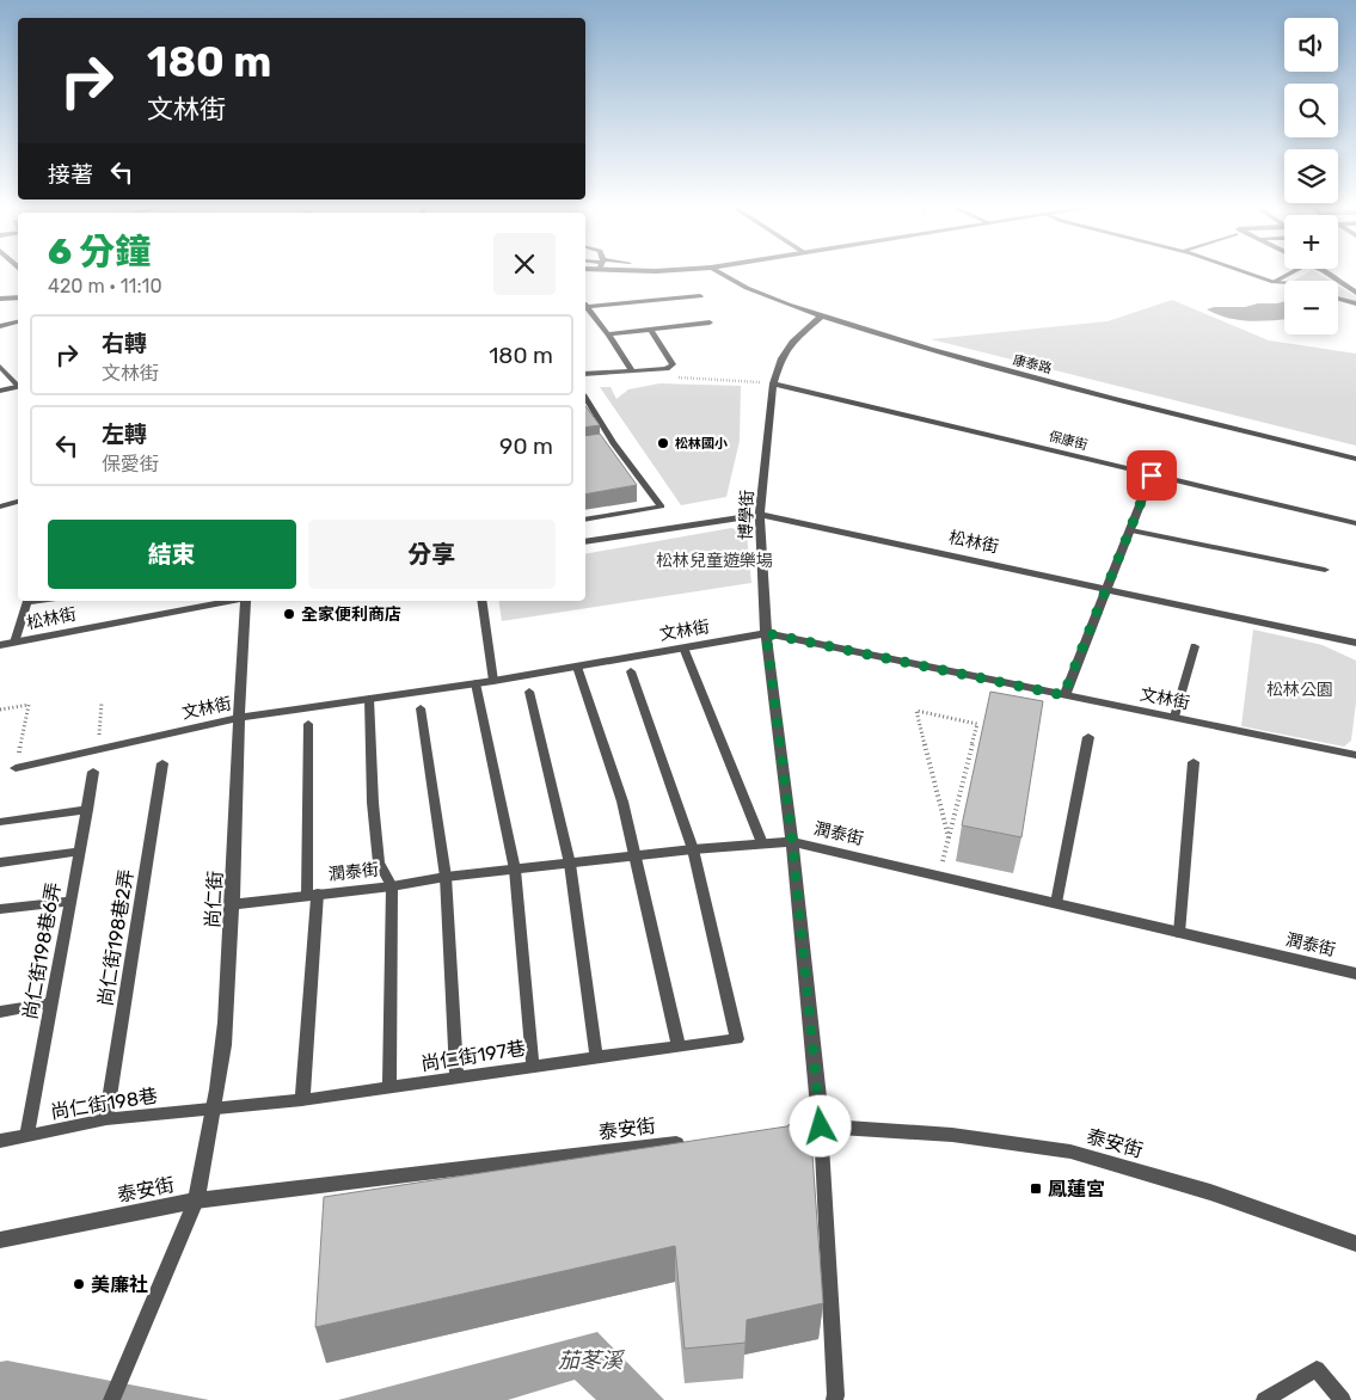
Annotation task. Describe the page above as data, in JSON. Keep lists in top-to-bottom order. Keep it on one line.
{"streets":{"street":["康泰路","保康街","博學街","松林街","文林街","潤泰街","尚仁街","泰安街"],"lane":["尚仁街198巷2弄","尚仁街198巷6弄","尚仁街197巷","尚仁街198巷"]},"crossings":[["康泰路","博學街"],["保康街","博學街"],["博學街","松林街"],["博學街","文林街"],["博學街","潤泰街"],["博學街","泰安街"],["文林街","尚仁街"],["潤泰街","尚仁街"],["潤泰街","尚仁街197巷"],["尚仁街","尚仁街197巷"],["尚仁街","尚仁街198巷"],["尚仁街","泰安街"],["尚仁街198巷2弄","尚仁街198巷"],["尚仁街198巷6弄","尚仁街198巷"],["尚仁街197巷","尚仁街198巷"]],"water":["茄苳溪"],"parks":["松林兒童遊樂場","松林公園"],"places":{"other":["松林國小","全家便利商店","美廉社"],"transit":["鳳蓮宮"]},"page":{"map_buttons":["+","−"],"turn":["180 m","文林街"],"then":"接著","heading":["6 分鐘","420 m · 11:10"],"list":[{"name":"右轉","note":"文林街","value":"180 m"},{"name":"左轉","note":"保愛街","value":"90 m"}],"buttons":["結束","分享"]}}
